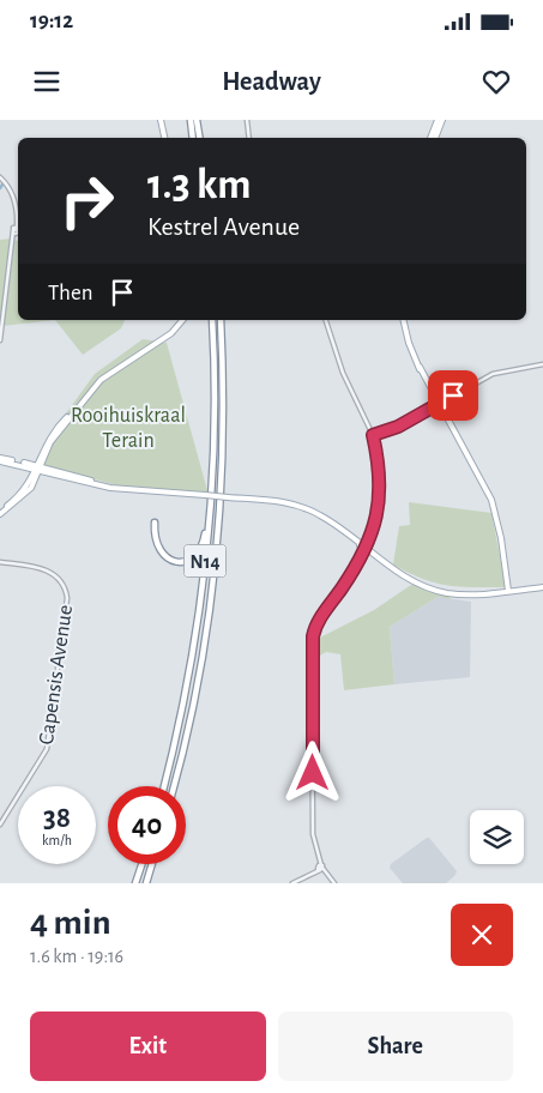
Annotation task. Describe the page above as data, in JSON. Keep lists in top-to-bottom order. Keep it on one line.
{"streets":{"highway":["N14"],"street":["Capensis Avenue"]},"parks":["Rooihuiskraal Terain"],"page":{"status":"19:12","header":"Headway","turn":["1.3 km","Kestrel Avenue"],"then":"Then","speed":"38 km/h","limit":"40","heading":["4 min","1.6 km · 19:16"],"buttons":["Exit","Share"]}}
